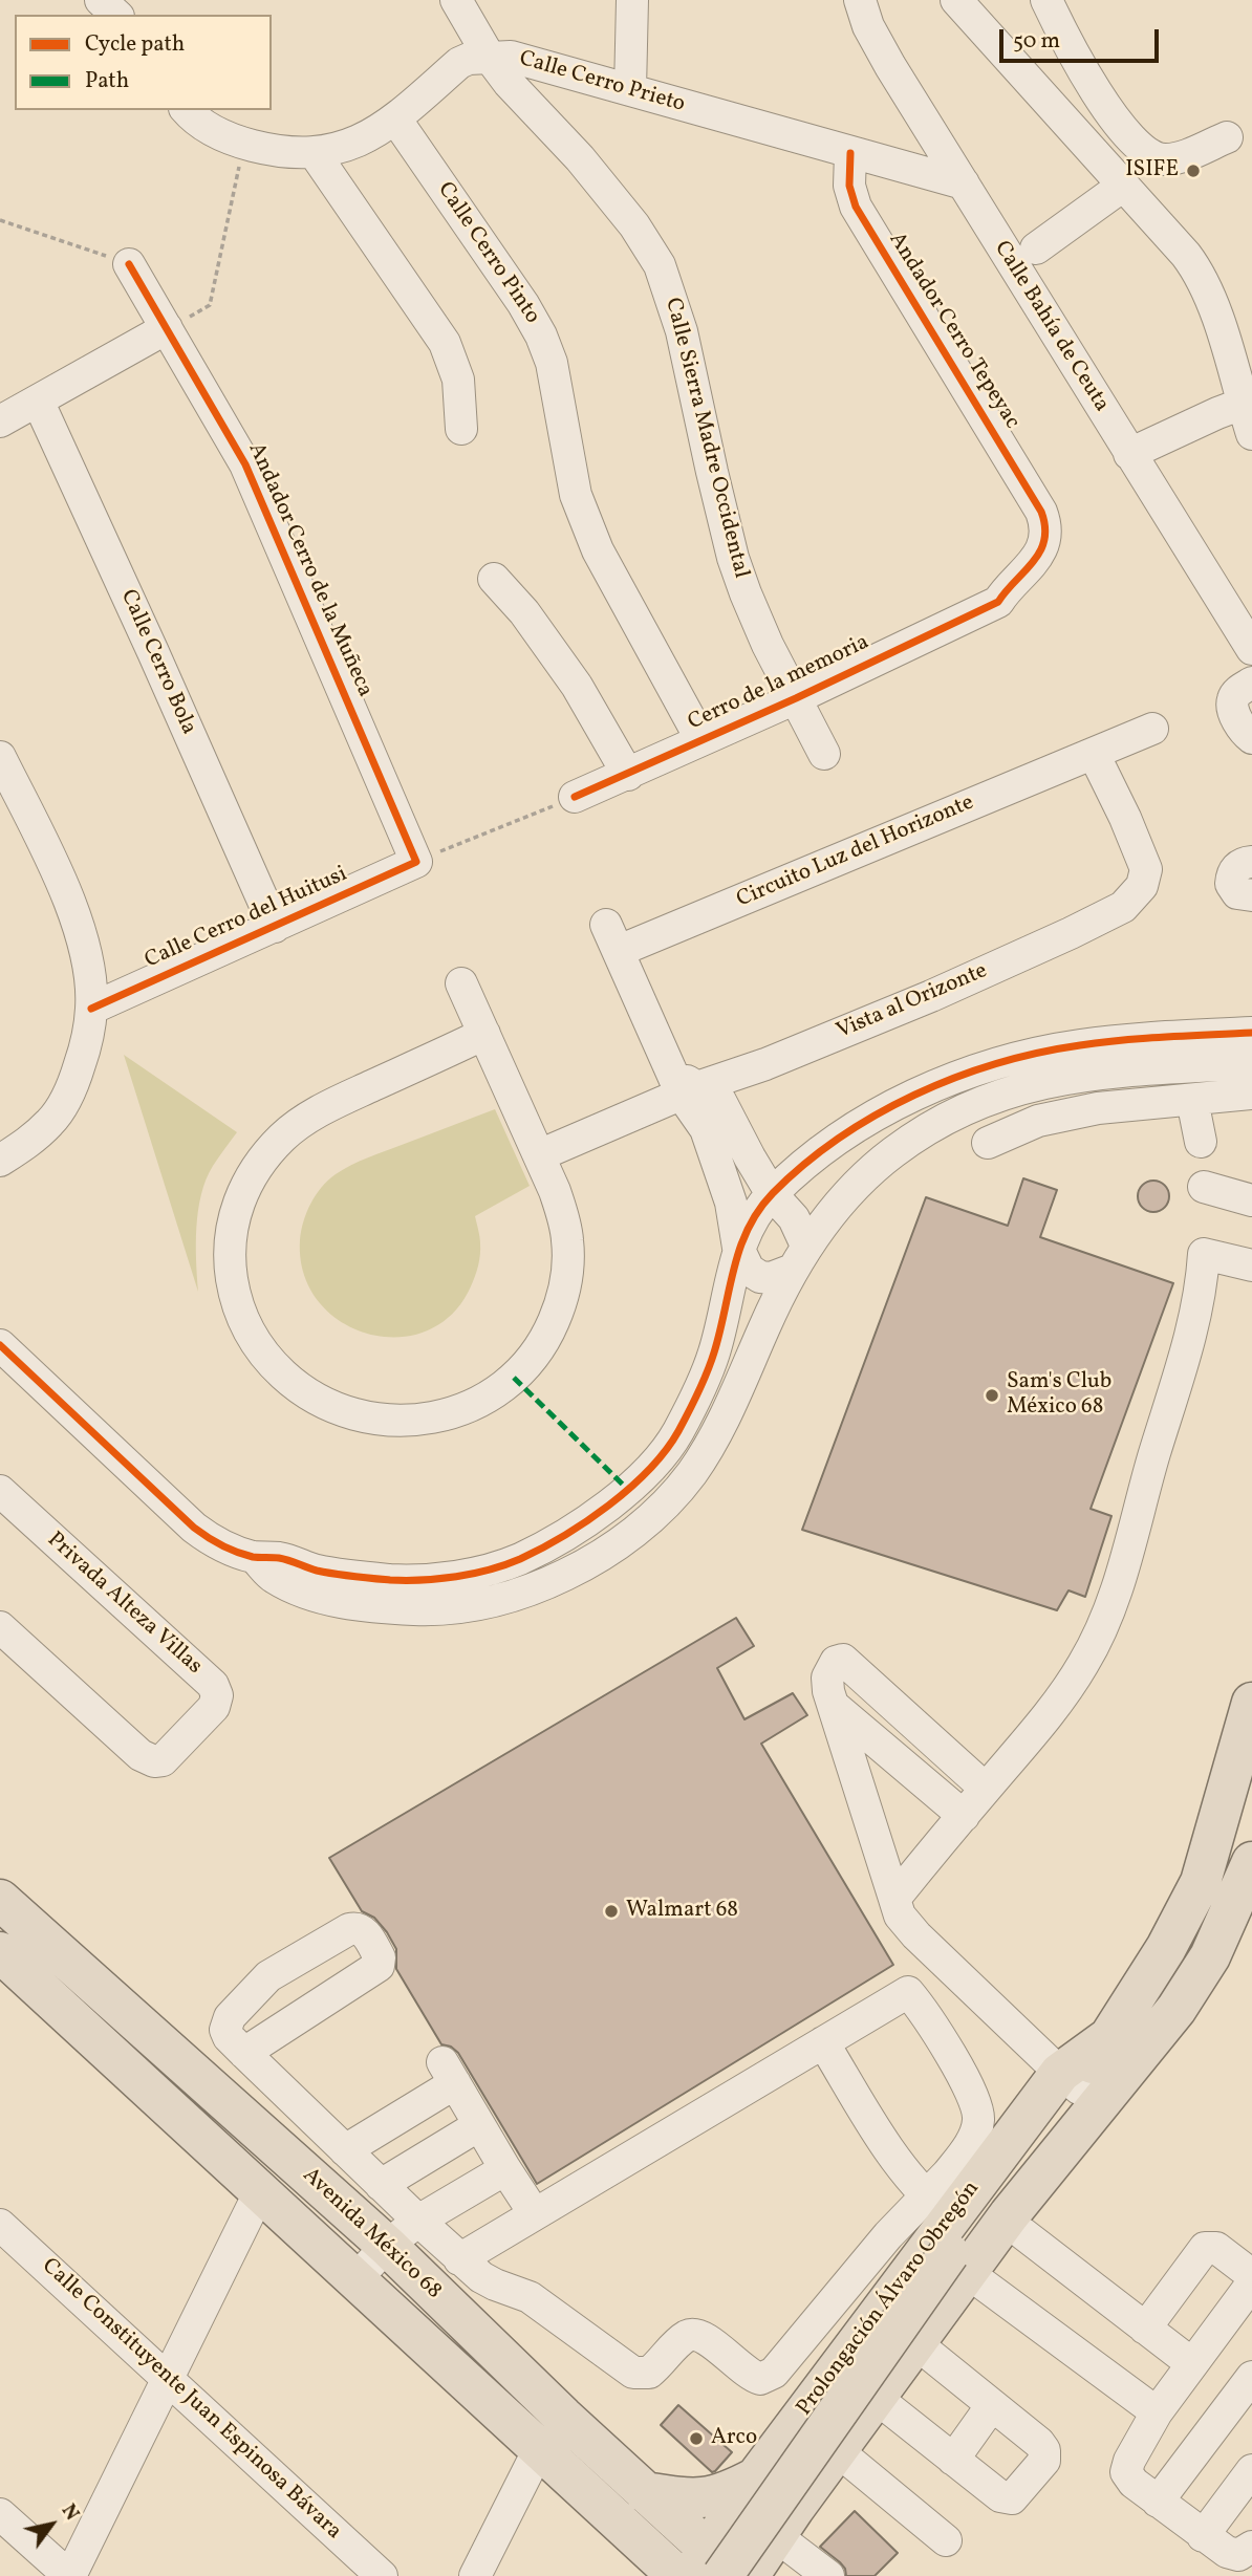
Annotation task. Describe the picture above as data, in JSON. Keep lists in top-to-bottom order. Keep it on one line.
{"streets":{"main road":["Avenida México 68","Prolongación Álvaro Obregón"],"street":["Calle Cerro Prieto","Calle Cerro Pinto","Calle Bahía de Ceuta","Andador Cerro Tepeyac","Calle Sierra Madre Occidental","Andador Cerro de la Muñeca","Calle Cerro Bola","Cerro de la memoria","Circuito Luz del Horizonte","Calle Cerro del Huitusi","Vista al Orizonte","Privada Alteza Villas","Calle Constituyente Juan Espinosa Bávara"]},"crossings":[["Calle Cerro Prieto","Calle Cerro Pinto"],["Calle Cerro Prieto","Calle Bahía de Ceuta"],["Calle Cerro Prieto","Andador Cerro Tepeyac"],["Calle Cerro Prieto","Calle Sierra Madre Occidental"],["Calle Cerro Pinto","Cerro de la memoria"],["Andador Cerro Tepeyac","Cerro de la memoria"],["Calle Sierra Madre Occidental","Cerro de la memoria"],["Andador Cerro de la Muñeca","Calle Cerro del Huitusi"],["Calle Cerro Bola","Calle Cerro del Huitusi"],["Circuito Luz del Horizonte","Vista al Orizonte"],["Avenida México 68","Prolongación Álvaro Obregón"]],"places":["ISIFE","Sam's Club México 68","Walmart 68","Arco"],"legend":["Cycle path","Path"],"scale_bar":"50 m","north":"top right"}
